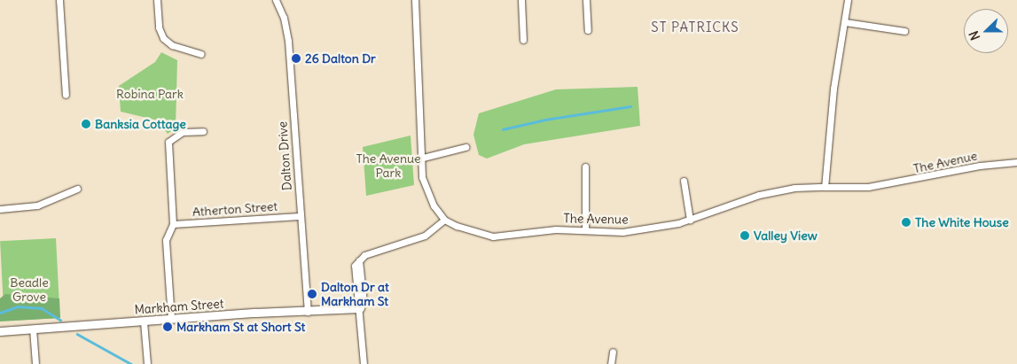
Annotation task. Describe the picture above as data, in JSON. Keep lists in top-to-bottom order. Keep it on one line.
{"streets":{"street":["Dalton Drive","The Avenue","Atherton Street","Markham Street"]},"crossings":[["Dalton Drive","Atherton Street"],["Dalton Drive","Markham Street"]],"districts":["ST PATRICKS"],"parks":["Robina Park","The Avenue Park","Beadle Grove"],"places":["26 Dalton Dr","Banksia Cottage","The White House","Valley View","Dalton Dr at Markham St","Markham St at Short St"],"north":"left"}
